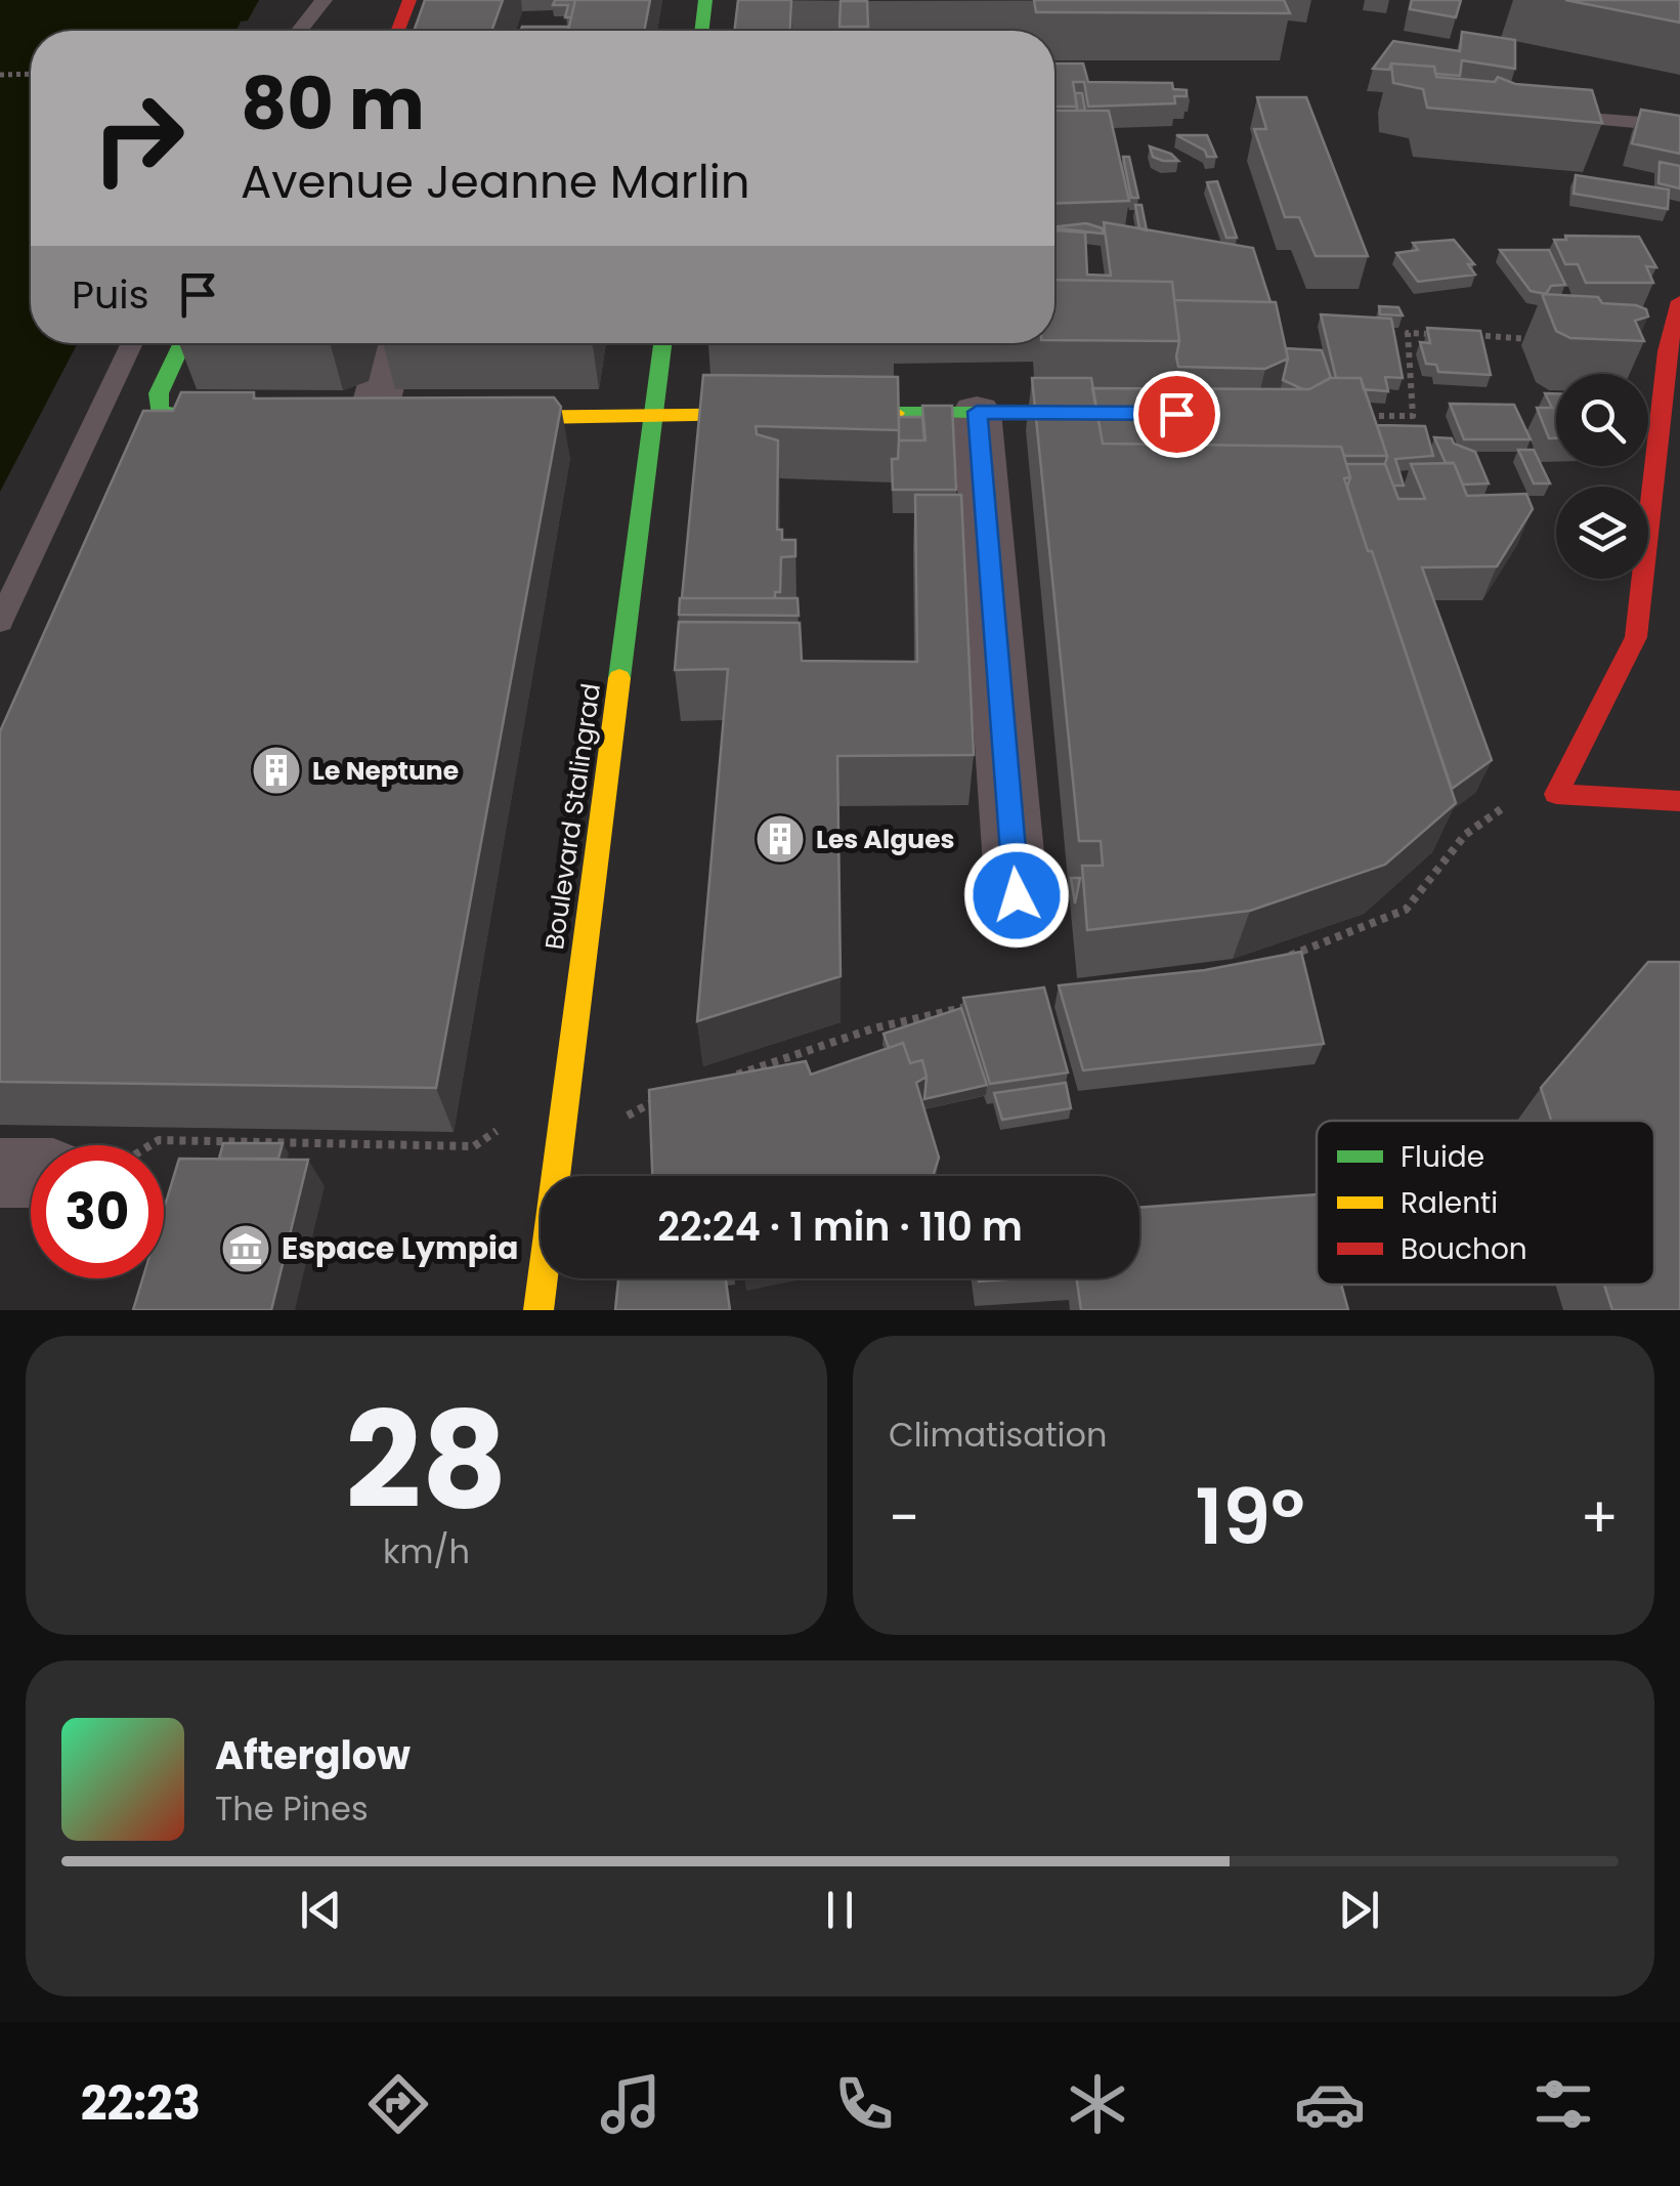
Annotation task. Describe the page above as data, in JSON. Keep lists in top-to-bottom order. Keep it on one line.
{"streets":{"street":["Boulevard Stalingrad"]},"places":{"building":["Le Neptune","Les Algues"],"museum":["Espace Lympia"]},"legend":["Fluide","Ralenti","Bouchon"],"page":{"turn":["80 m","Avenue Jeanne Marlin"],"then":"Puis","limit":"30","trip":"22:24 · 1 min · 110 m","tile":[["28","km/h"],"Climatisation"],"heat":["−","19°","+"],"song":["Afterglow","The Pines"],"tabs":"22:23"}}
